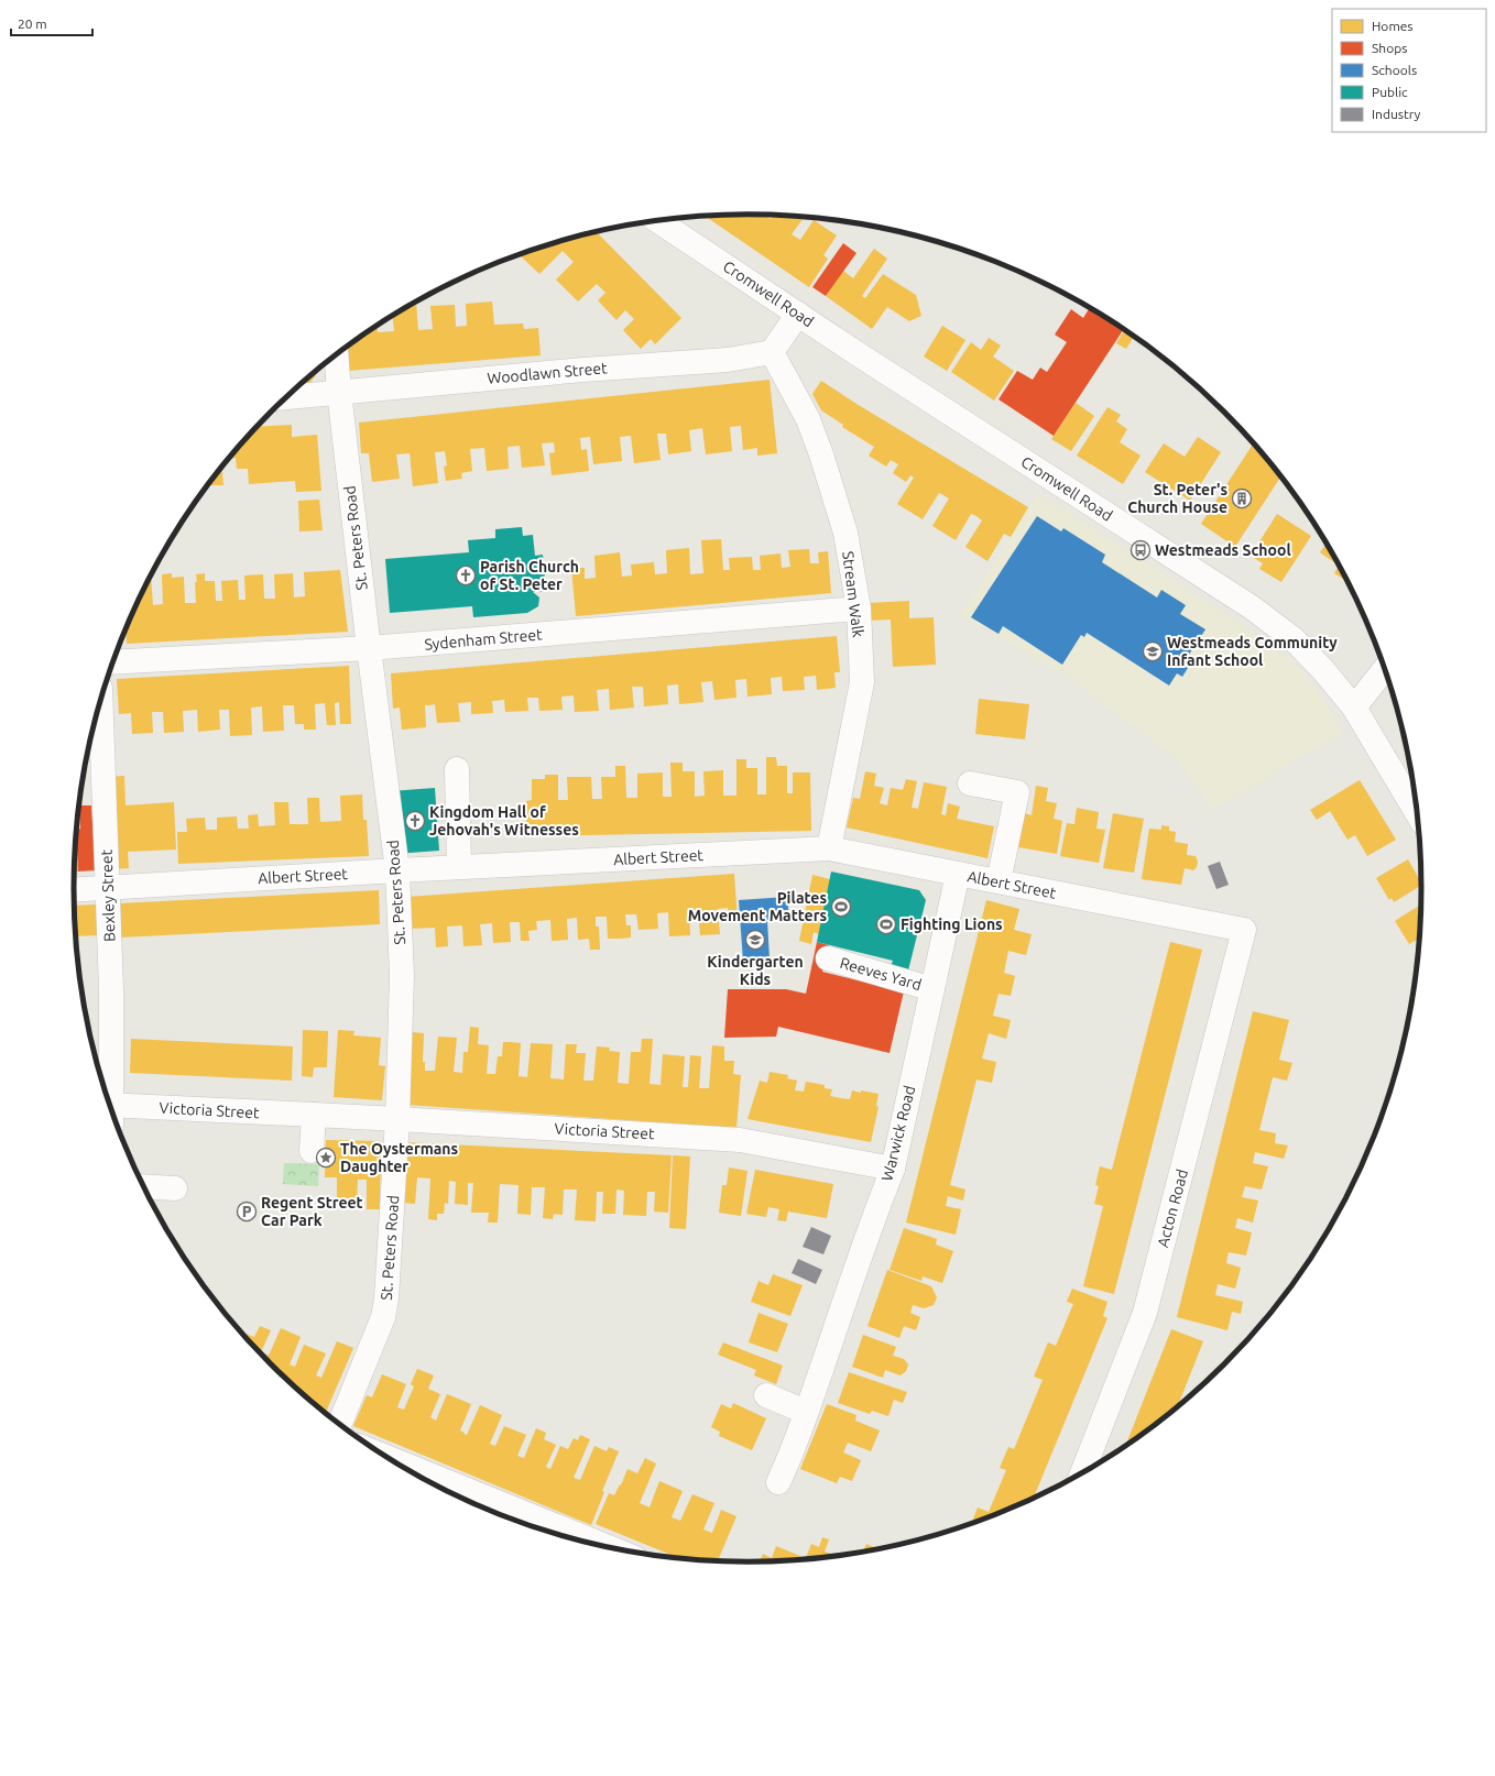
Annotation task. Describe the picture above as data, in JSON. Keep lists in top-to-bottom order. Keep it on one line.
{"streets":{"street":["Cromwell Road","Woodlawn Street","St. Peters Road","Stream Walk","Sydenham Street","Albert Street","Bexley Street","Reeves Yard","Victoria Street","Warwick Road","Acton Road"]},"crossings":[["Woodlawn Street","St. Peters Road"],["Woodlawn Street","Stream Walk"],["St. Peters Road","Sydenham Street"],["St. Peters Road","Albert Street"],["St. Peters Road","Victoria Street"],["Stream Walk","Sydenham Street"],["Stream Walk","Albert Street"],["Albert Street","Bexley Street"],["Albert Street","Warwick Road"],["Albert Street","Acton Road"],["Reeves Yard","Warwick Road"],["Victoria Street","Warwick Road"]],"places":{"building":["St. Peter's Church House"],"bus stop":["Westmeads School"],"church":["Parish Church of St. Peter","Kingdom Hall of Jehovah's Witnesses"],"school or university":["Westmeads Community Infant School","Kindergarten Kids"],"sports":["Pilates Movement Matters","Fighting Lions"],"place":["The Oystermans Daughter"],"parking":["Regent Street Car Park"]},"legend":["Homes","Shops","Schools","Public","Industry"],"scale_bar":"20 m"}
